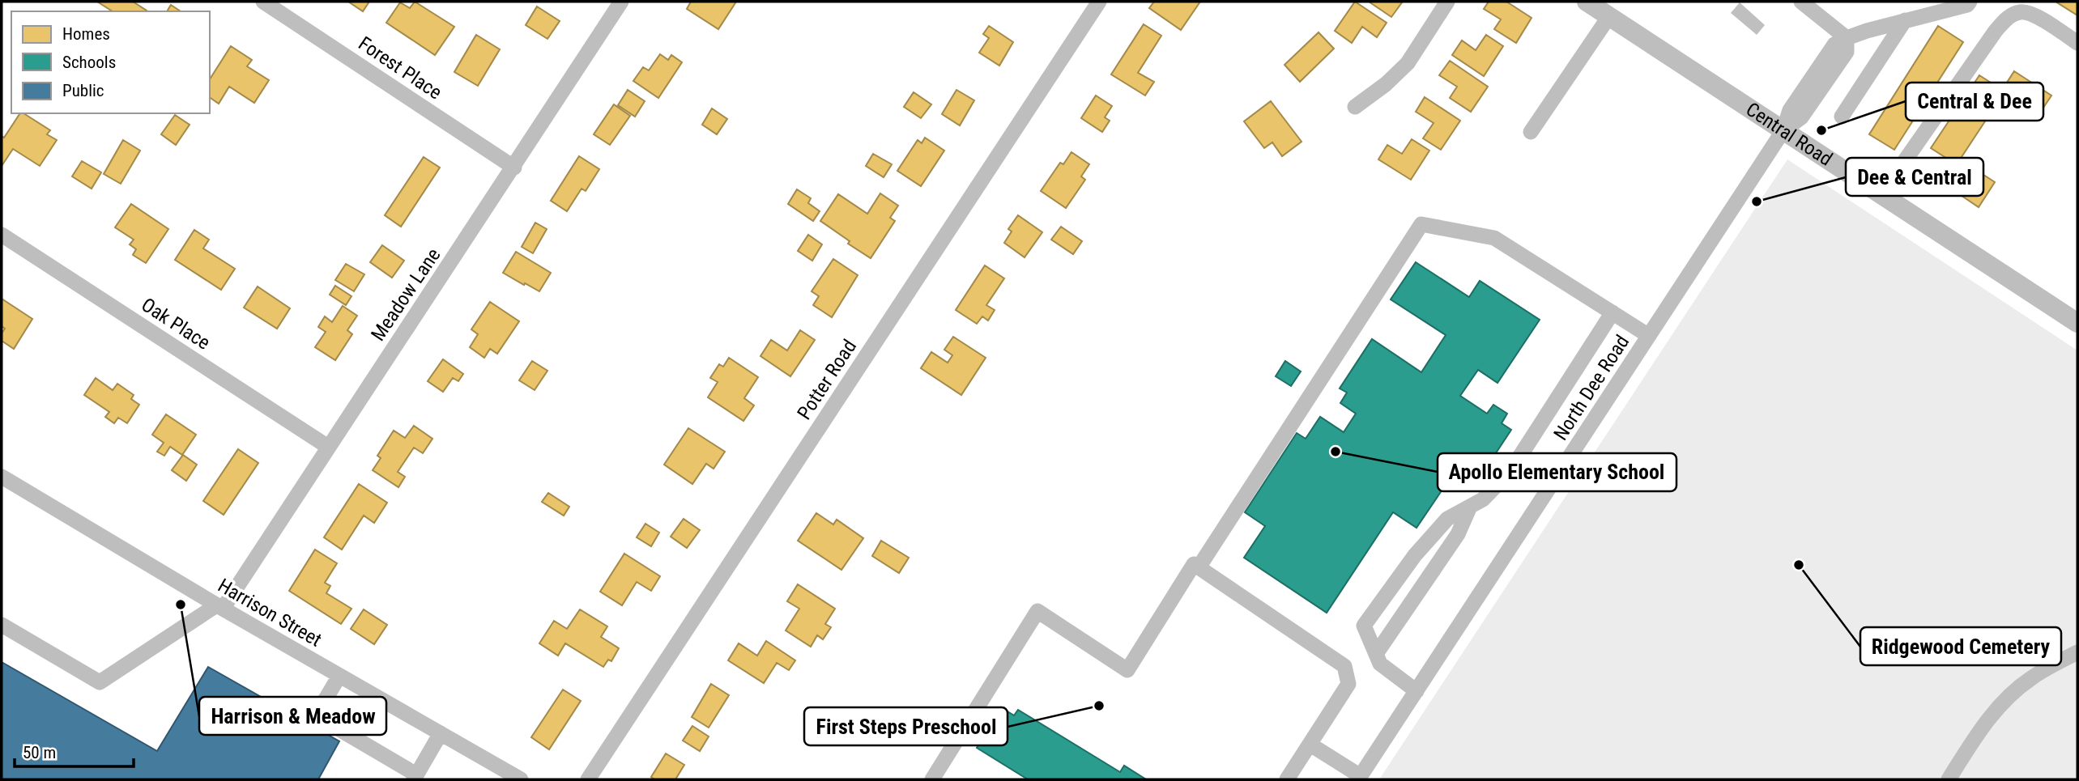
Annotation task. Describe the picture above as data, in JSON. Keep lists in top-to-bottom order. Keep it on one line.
{"streets":{"main road":["Central Road"],"street":["Forest Place","Meadow Lane","Oak Place","Potter Road","North Dee Road","Harrison Street"]},"crossings":[["Forest Place","Meadow Lane"],["Central Road","North Dee Road"],["Meadow Lane","Oak Place"],["Meadow Lane","Harrison Street"]],"places":["Central & Dee","Dee & Central","Apollo Elementary School","Ridgewood Cemetery","Harrison & Meadow","First Steps Preschool"],"legend":["Homes","Schools","Public"],"scale_bar":"50 m"}
